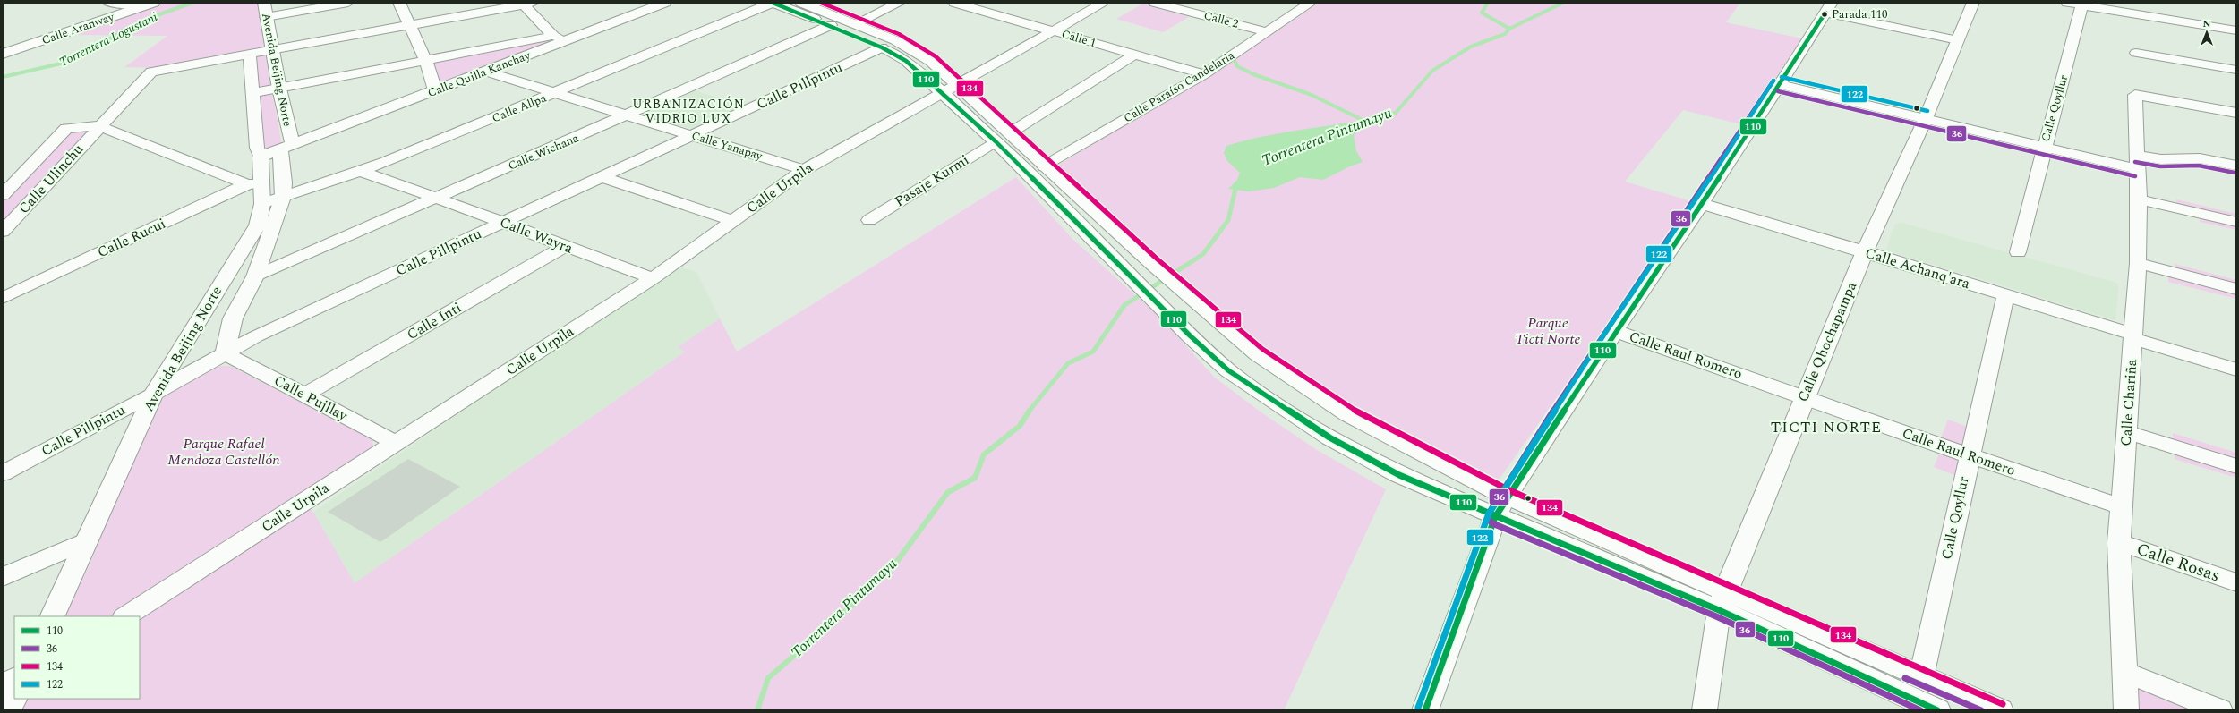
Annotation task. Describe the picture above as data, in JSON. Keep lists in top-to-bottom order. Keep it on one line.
{"streets":{"street":["Calle 2","Calle Aranway","Calle 1","Avenida Beijing Norte","Calle Quilla Kanchay","Calle Pillpintu","Calle Paraíso Candelaria","Calle Allpa","Calle Qoyllur","Calle Yanapay","Calle Wichana","Calle Ulinchu","Pasaje Kurmi","Calle Urpila","Calle Wayra","Calle Rucui","Calle Achanq'ara","Calle Inti","Calle Qhochapampa","Calle Raul Romero","Calle Pujllay","Calle Chariña","Calle Rosas"]},"crossings":[["Calle 2","Calle Paraíso Candelaria"],["Calle 1","Calle Paraíso Candelaria"],["Calle 1","Calle Urpila"],["Avenida Beijing Norte","Calle Quilla Kanchay"],["Avenida Beijing Norte","Calle Pillpintu"],["Avenida Beijing Norte","Calle Allpa"],["Avenida Beijing Norte","Calle Wichana"],["Avenida Beijing Norte","Calle Ulinchu"],["Avenida Beijing Norte","Calle Rucui"],["Avenida Beijing Norte","Calle Pujllay"],["Calle Quilla Kanchay","Calle Yanapay"],["Calle Pillpintu","Calle Yanapay"],["Calle Pillpintu","Calle Wayra"],["Calle Pillpintu","Calle Pujllay"],["Calle Allpa","Calle Yanapay"],["Calle Allpa","Calle Wayra"],["Calle Qoyllur","Calle Achanq'ara"],["Calle Qoyllur","Calle Raul Romero"],["Calle Yanapay","Calle Wichana"],["Calle Yanapay","Calle Urpila"],["Calle Wichana","Calle Wayra"],["Calle Urpila","Calle Wayra"],["Calle Urpila","Calle Pujllay"],["Calle Wayra","Calle Inti"],["Calle Achanq'ara","Calle Qhochapampa"],["Calle Achanq'ara","Calle Chariña"],["Calle Inti","Calle Pujllay"],["Calle Qhochapampa","Calle Raul Romero"],["Calle Raul Romero","Calle Chariña"],["Calle Chariña","Calle Rosas"]],"districts":["URBANIZACIÓN VIDRIO LUX","TICTI NORTE"],"water":["Torrentera Logustani","Torrentera Pintumayu"],"parks":["Parque Ticti Norte","Parque Rafael Mendoza Castellón"],"places":["Parada 110"],"lines":["transit line 110","transit line 134","transit line 122","transit line 36"],"legend":["110","36","134","122"],"north":"top"}
